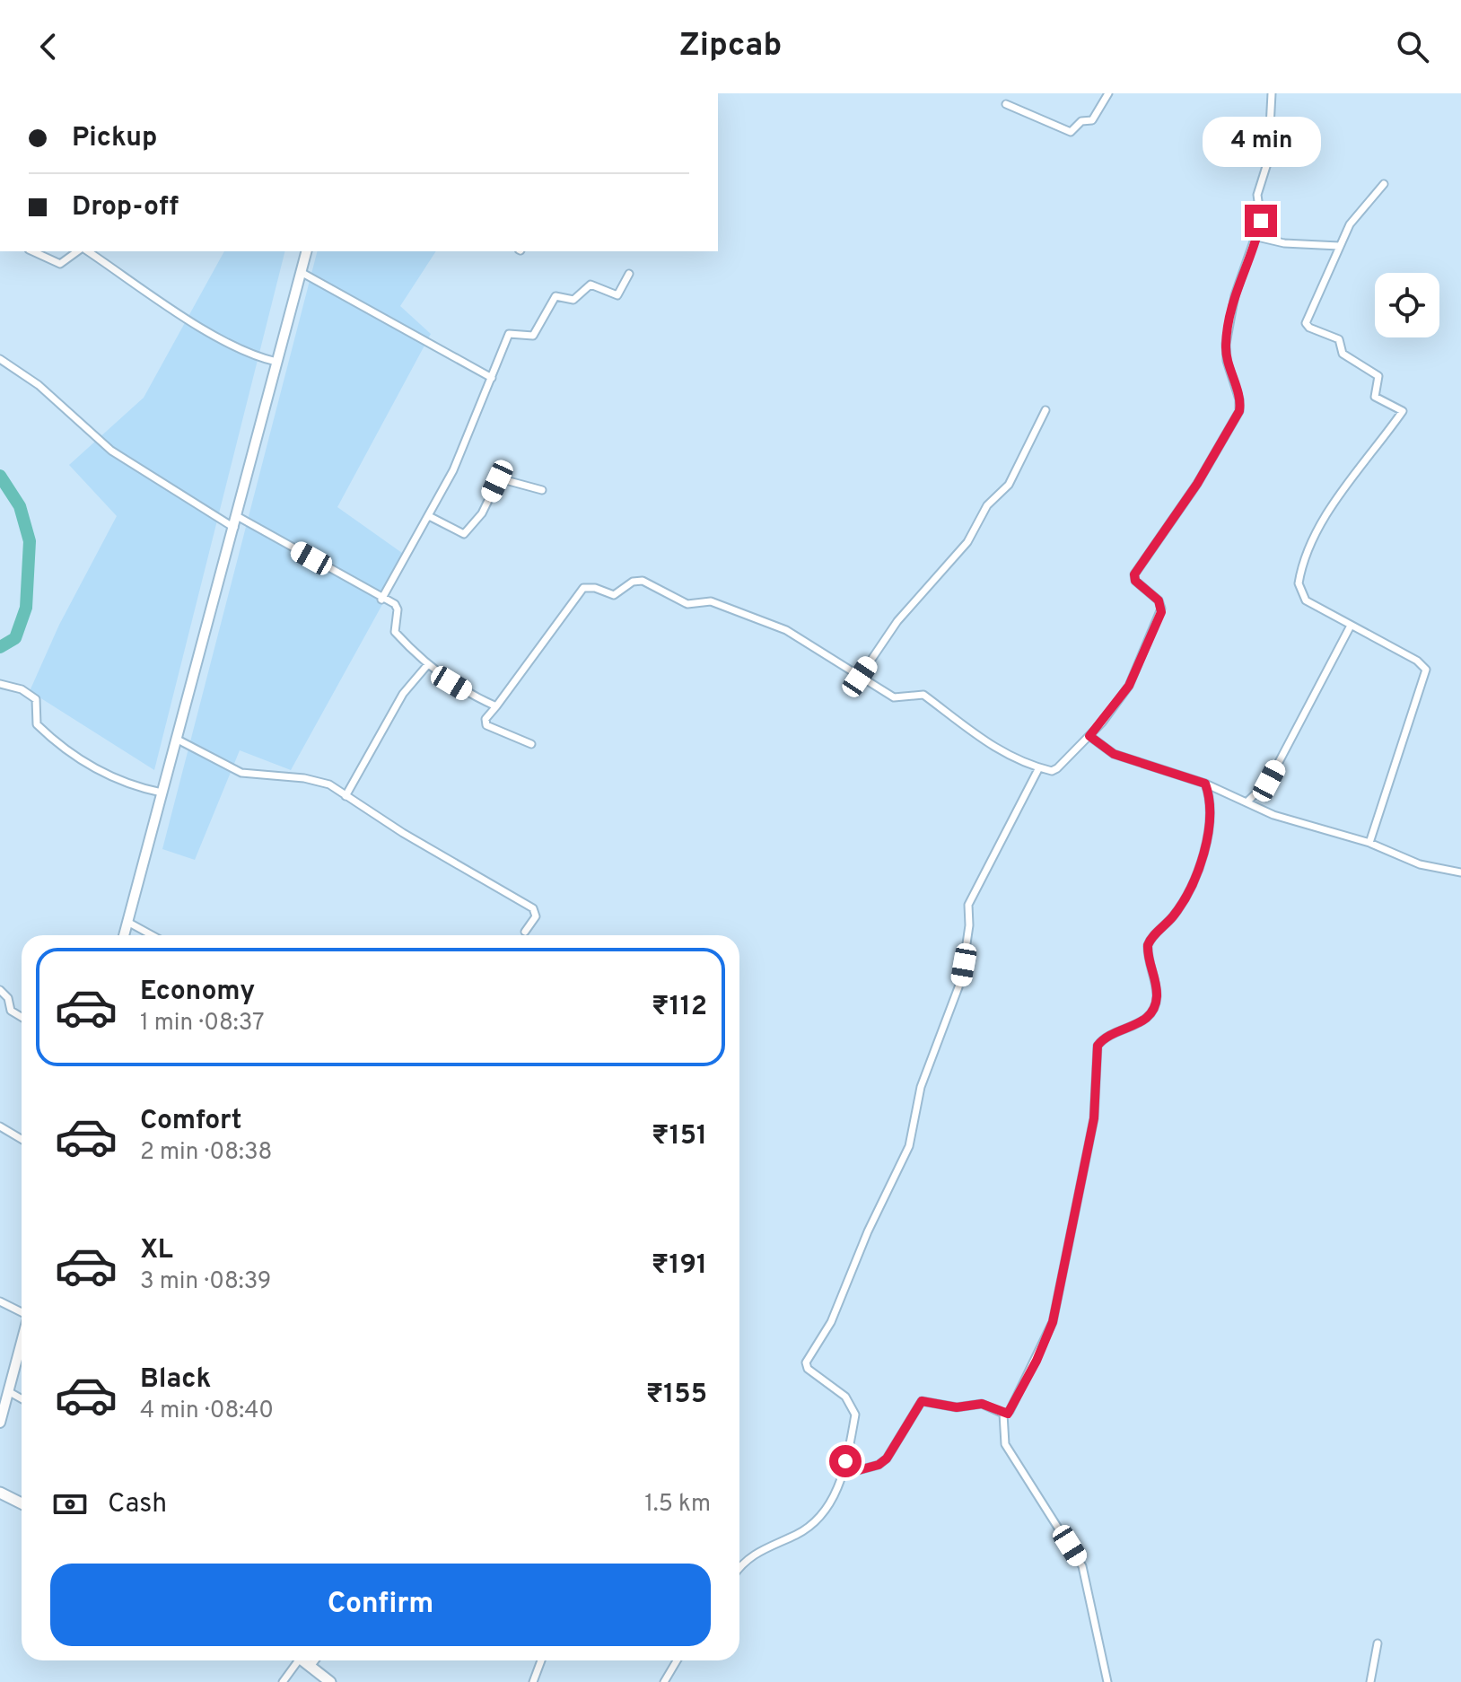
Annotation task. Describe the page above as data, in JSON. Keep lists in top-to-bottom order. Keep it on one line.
{"page":{"header":"Zipcab","banner":["Pickup","Drop-off"],"bubble":"4 min","list":[{"name":"Economy","note":"1 min · 08:37","value":"₹112"},{"name":"Comfort","note":"2 min · 08:38","value":"₹151"},{"name":"XL","note":"3 min · 08:39","value":"₹191"},{"name":"Black","note":"4 min · 08:40","value":"₹155"}],"pay":["Cash","1.5 km"],"buttons":"Confirm"}}
